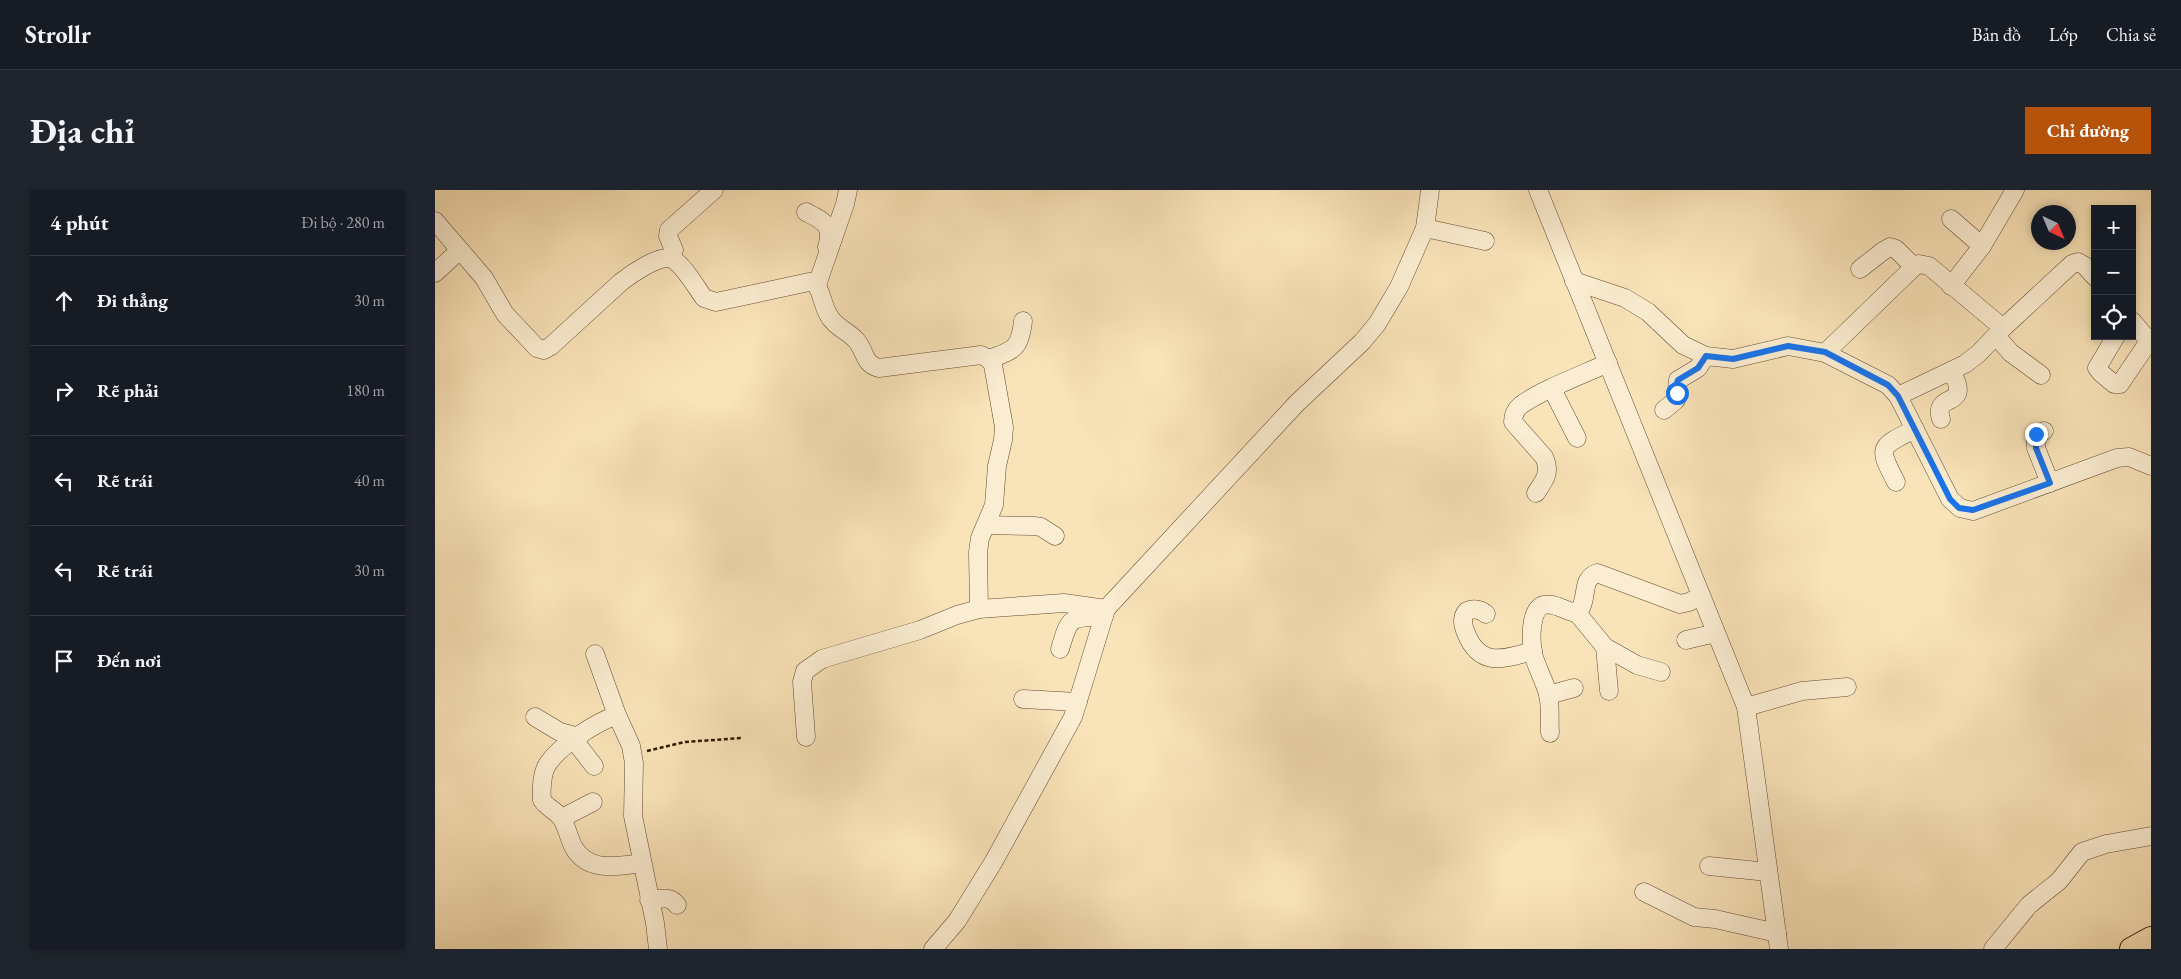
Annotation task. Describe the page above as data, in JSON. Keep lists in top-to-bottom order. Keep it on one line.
{"north":"bottom right","page":{"header":"Strollr","nav":["Bản đồ","Lớp","Chia sẻ"],"buttons":"Chỉ đường","title":"Địa chỉ","heading":["4 phút","Đi bộ · 280 m"],"map_buttons":["+","−"],"list":[["Đi thẳng","30 m"],["Rẽ phải","180 m"],["Rẽ trái","40 m"],["Rẽ trái","30 m"],"Đến nơi"]}}
